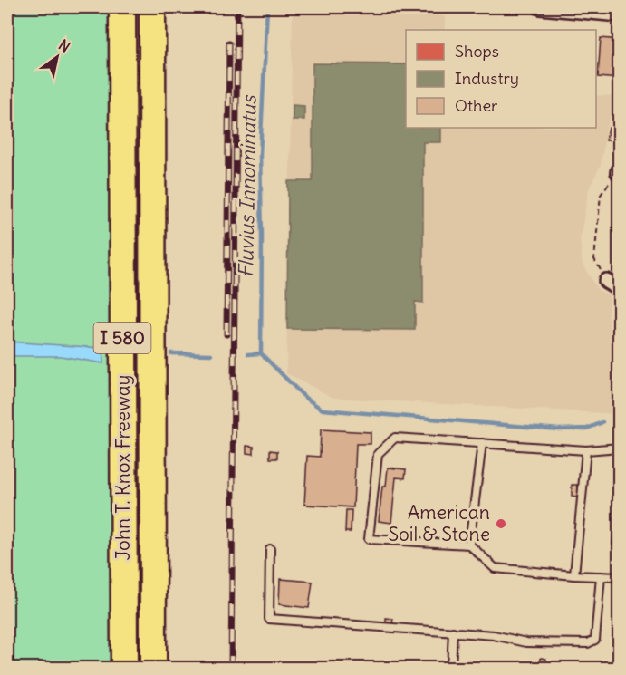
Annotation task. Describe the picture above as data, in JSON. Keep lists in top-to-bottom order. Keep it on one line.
{"streets":{"highway":["I 580","John T. Knox Freeway"]},"water":["Fluvius Innominatus"],"places":["American Soil & Stone"],"legend":["Shops","Industry","Other"],"north":"top right"}
